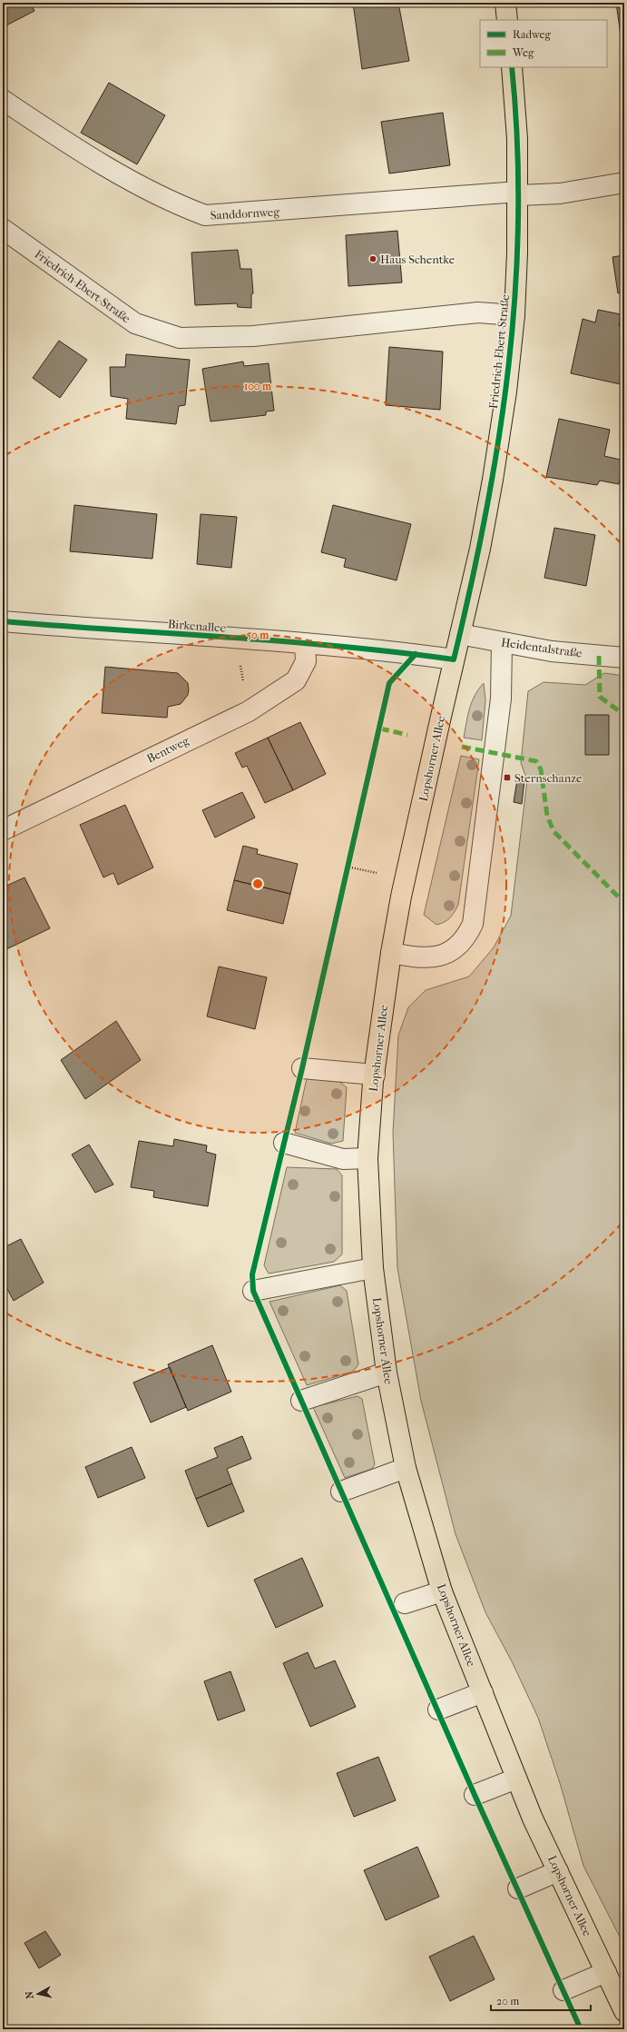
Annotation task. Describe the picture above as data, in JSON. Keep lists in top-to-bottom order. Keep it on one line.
{"streets":{"main road":["Friedrich-Ebert-Straße","Lopshorner Allee"],"street":["Sanddornweg","Birkenallee","Heidentalstraße","Bentweg"]},"crossings":[["Sanddornweg","Friedrich-Ebert-Straße"],["Friedrich-Ebert-Straße","Heidentalstraße"],["Friedrich-Ebert-Straße","Lopshorner Allee"],["Birkenallee","Bentweg"],["Birkenallee","Lopshorner Allee"],["Heidentalstraße","Lopshorner Allee"]],"places":{"other":["Haus Schentke"],"transit":["Sternschanze"]},"legend":["Radweg","Weg"],"scale_bar":"20 m","north":"left","rings":["100 m","50 m"]}
